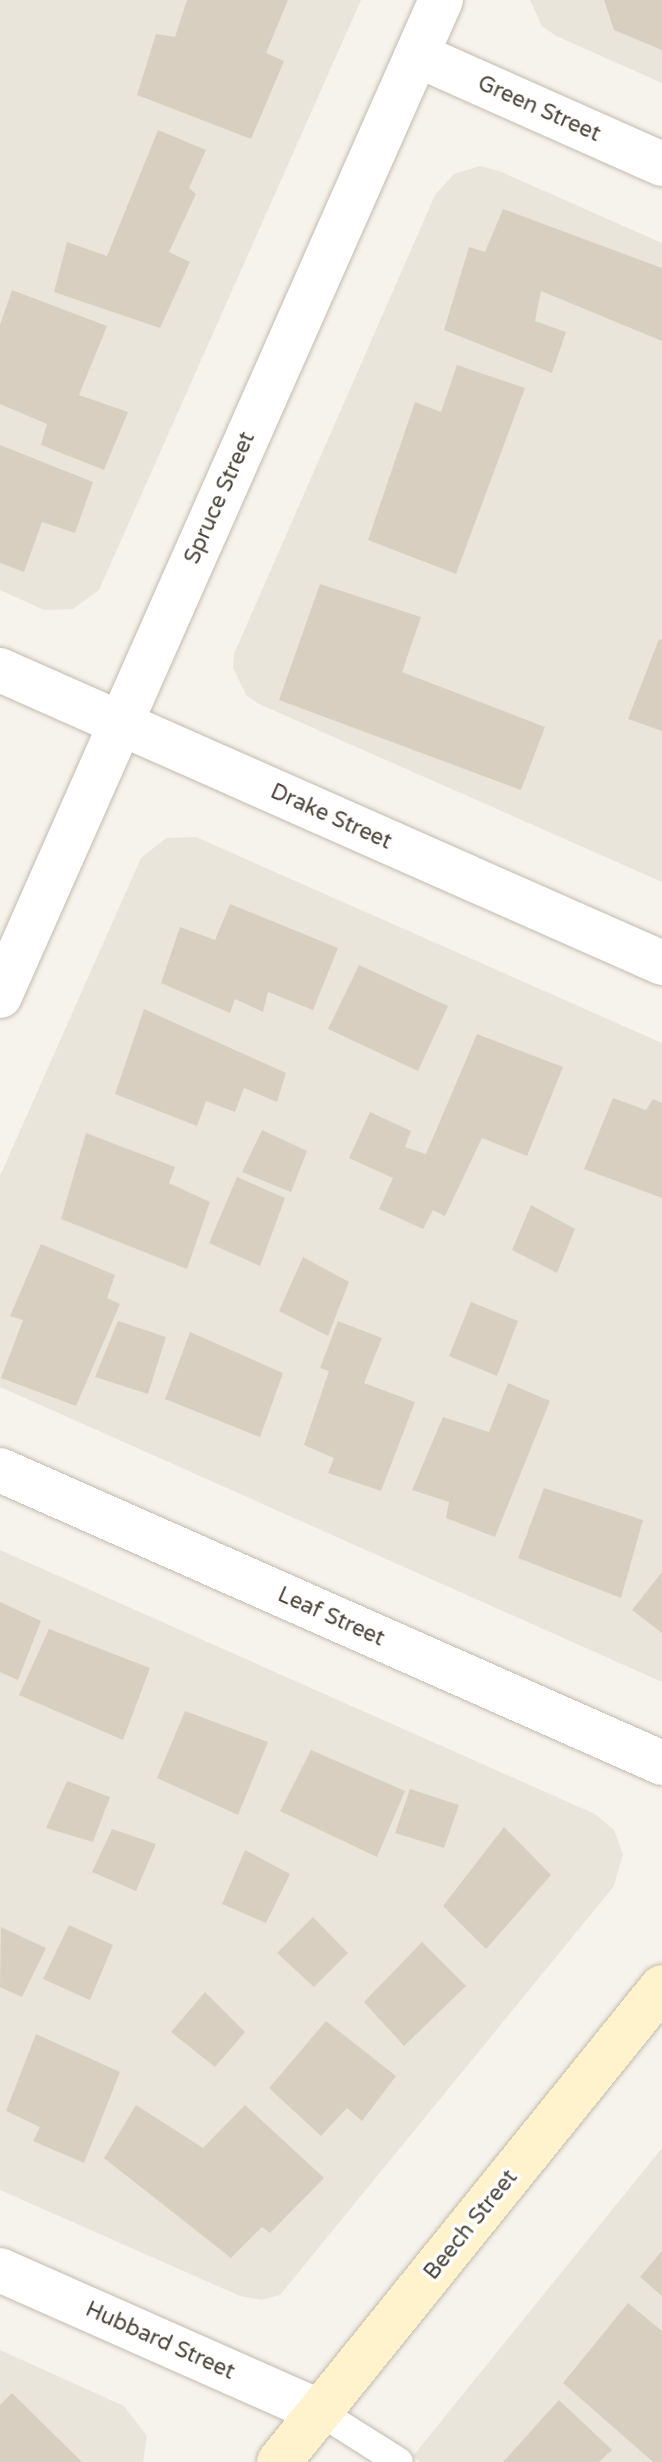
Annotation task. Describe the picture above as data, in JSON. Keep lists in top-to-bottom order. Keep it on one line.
{"streets":{"street":["Green Street","Spruce Street","Drake Street","Leaf Street","Beech Street","Hubbard Street"]},"crossings":[["Green Street","Spruce Street"],["Spruce Street","Drake Street"],["Beech Street","Hubbard Street"]]}
